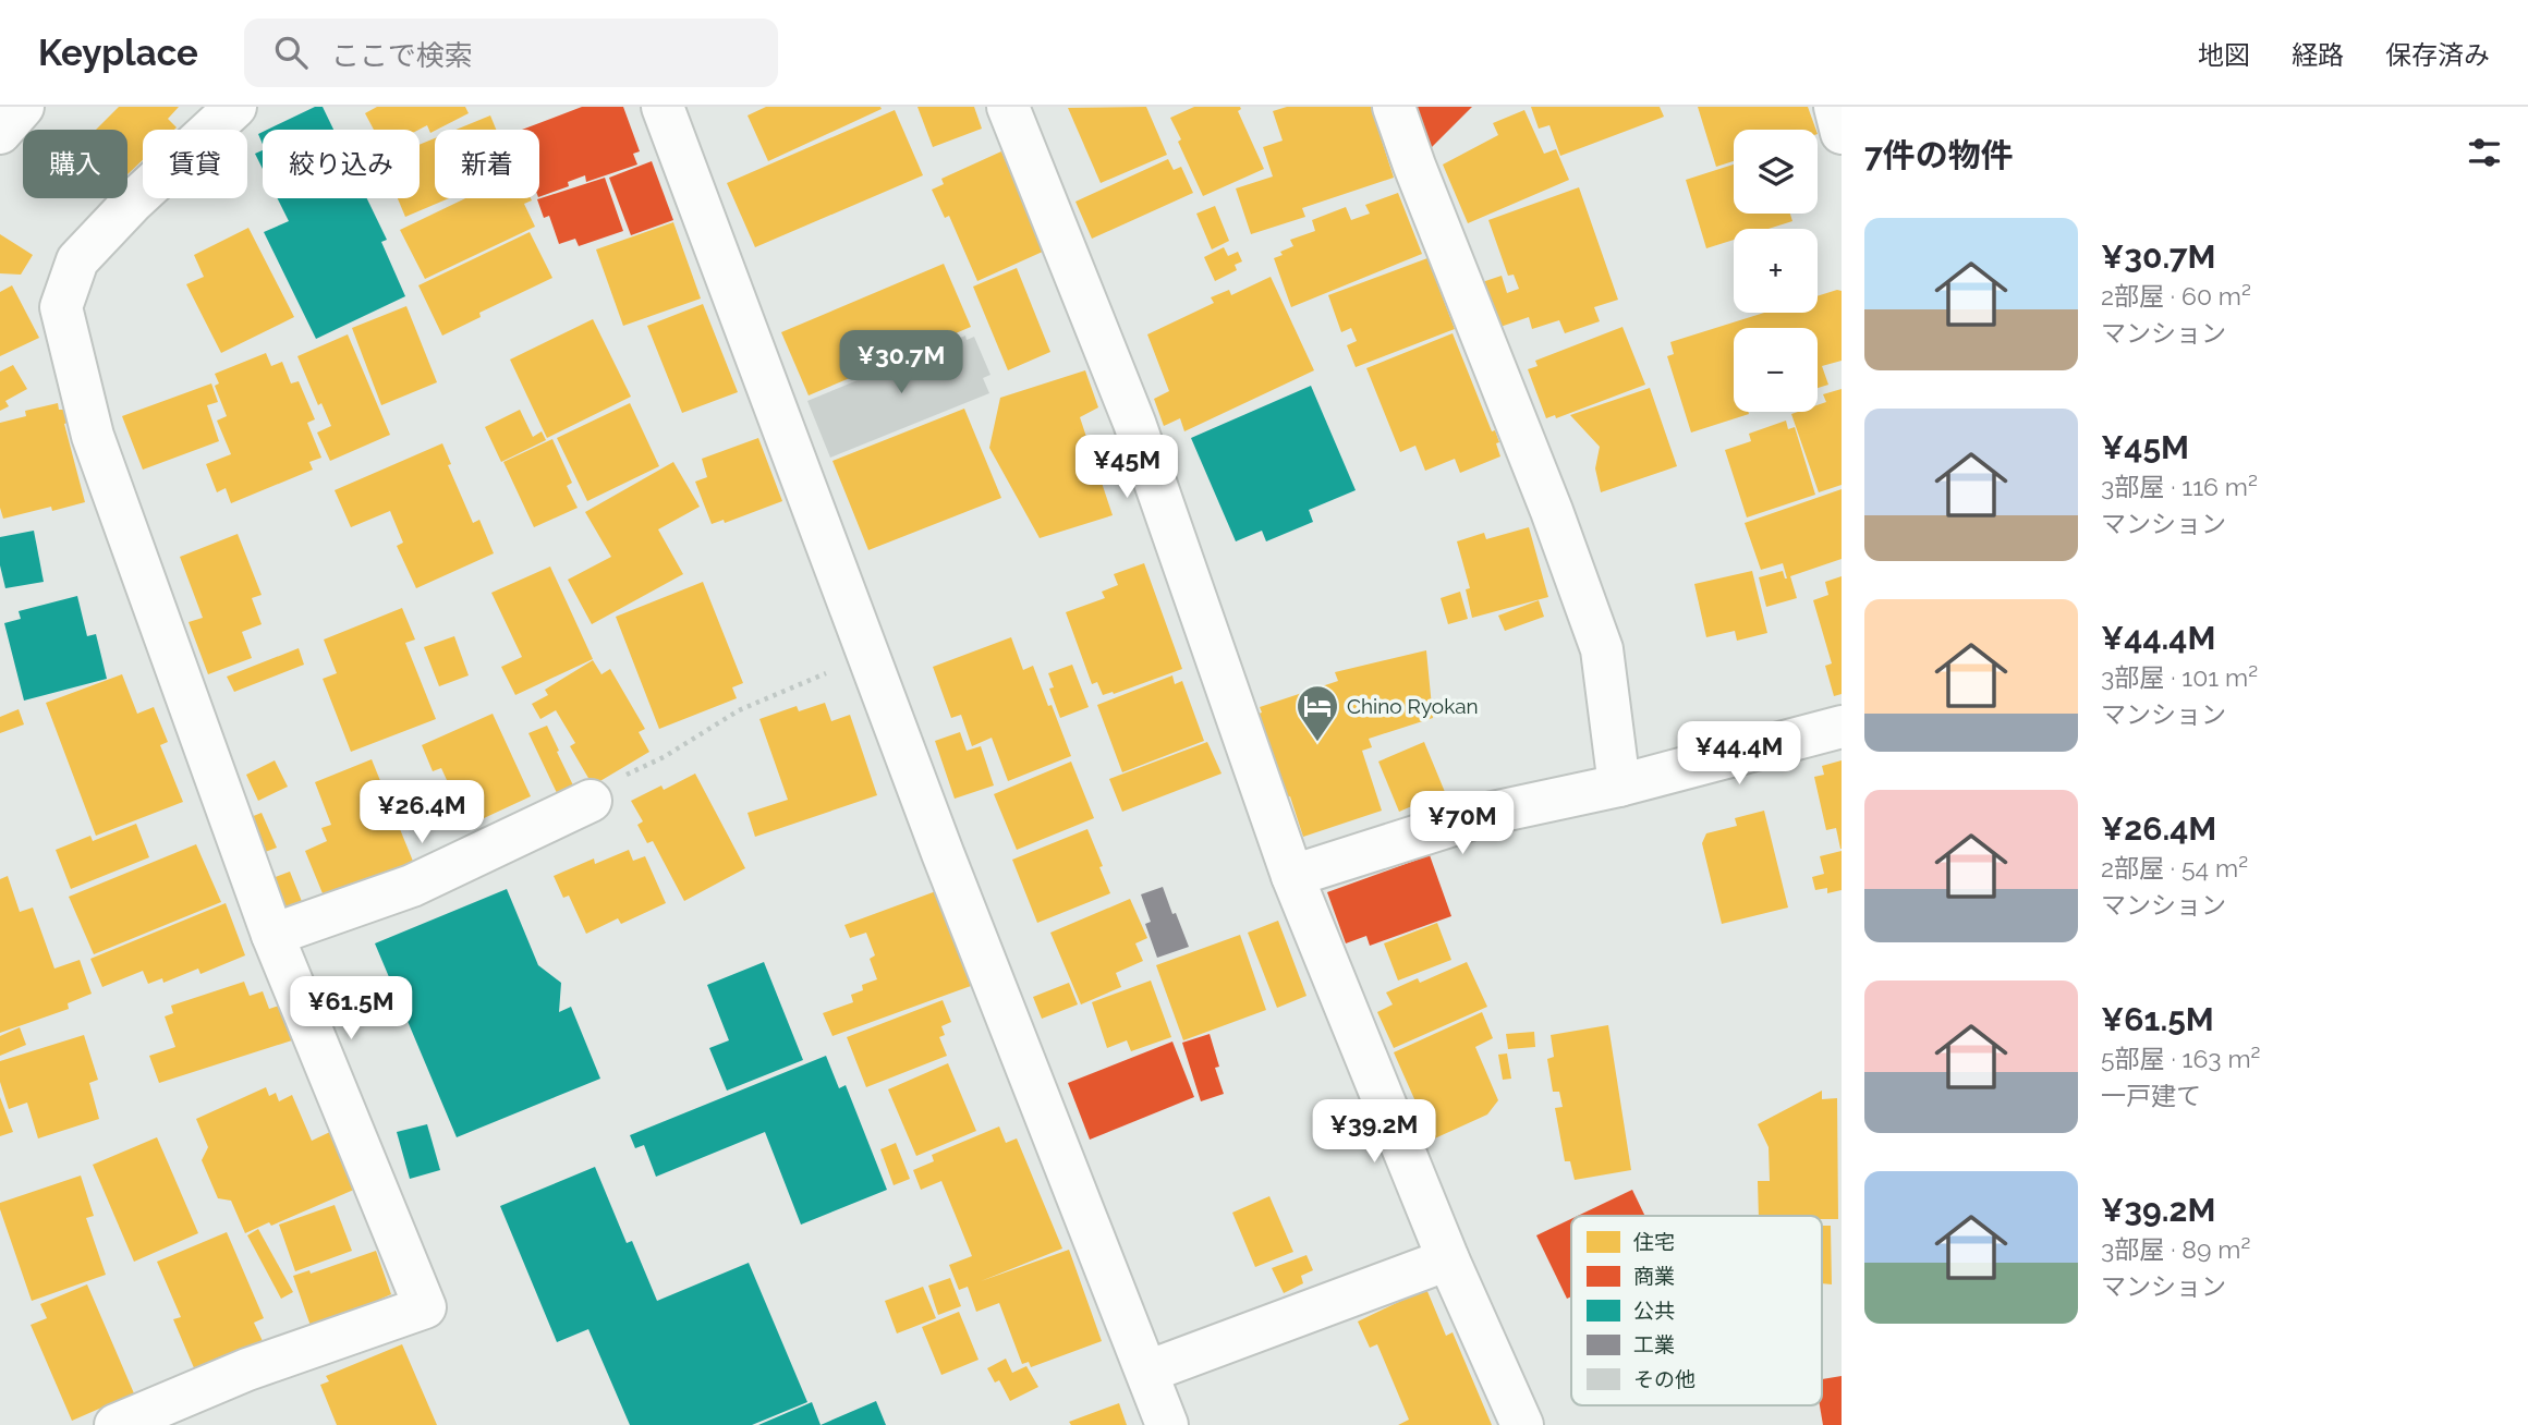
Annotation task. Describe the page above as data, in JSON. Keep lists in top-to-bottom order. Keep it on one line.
{"places":{"hotel":["Chino Ryokan"]},"legend":["住宅","商業","公共","工業","その他"],"page":{"header":"Keyplace","search":"ここで検索","nav":["地図","経路","保存済み"],"heading":"7件の物件","map_buttons":["+","−"],"chip":["購入","賃貸","絞り込み","新着"],"list":[{"name":"¥30.7M","note":"2部屋 · 60 m² · マンション"},{"name":"¥45M","note":"3部屋 · 116 m² · マンション"},{"name":"¥44.4M","note":"3部屋 · 101 m² · マンション"},{"name":"¥26.4M","note":"2部屋 · 54 m² · マンション"},{"name":"¥61.5M","note":"5部屋 · 163 m² · 一戸建て"},{"name":"¥39.2M","note":"3部屋 · 89 m² · マンション"}],"price":["¥30.7M","¥45M","¥44.4M","¥26.4M","¥70M","¥61.5M","¥39.2M"]}}
